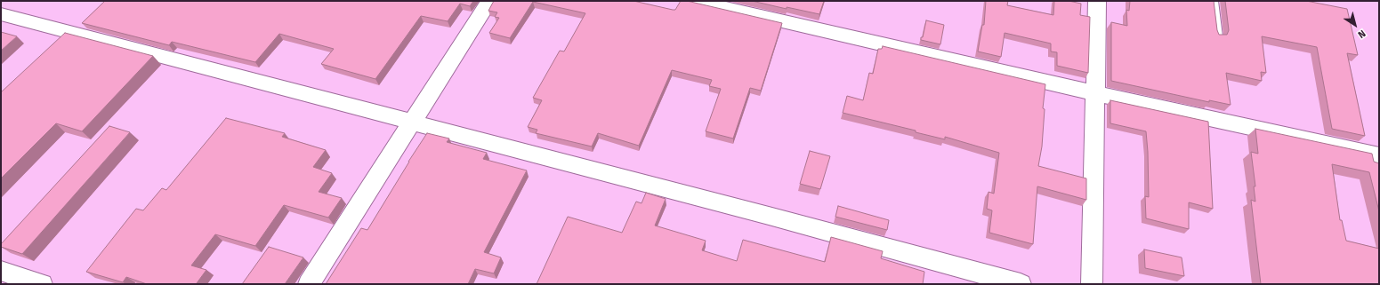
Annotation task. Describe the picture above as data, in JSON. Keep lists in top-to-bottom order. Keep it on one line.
{"north":"bottom right"}
